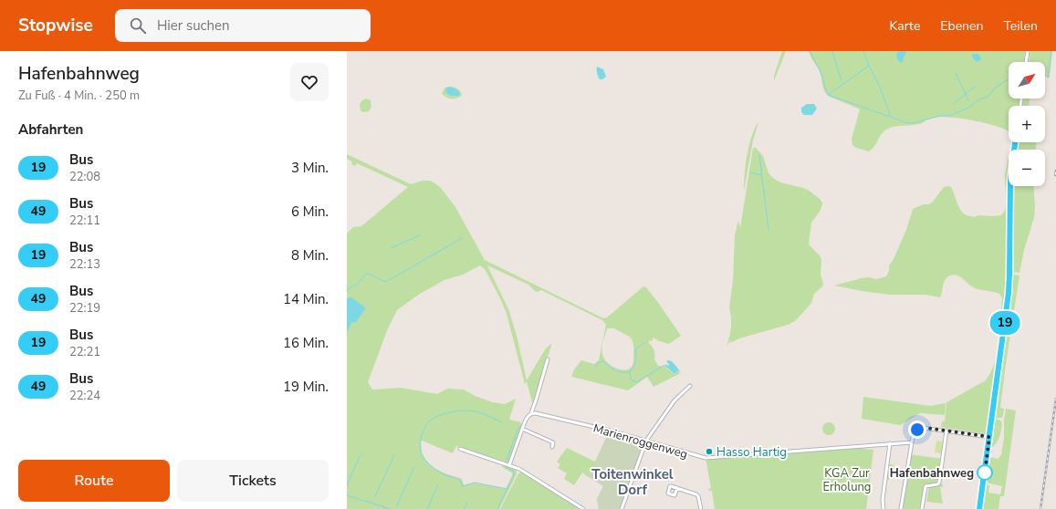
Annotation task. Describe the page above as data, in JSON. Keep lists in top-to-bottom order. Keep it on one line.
{"streets":{"street":["Marienroggenweg"]},"districts":["Toitenwinkel Dorf"],"parks":["KGA Zur Erholung"],"places":["Hasso Hartig","Hafenbahnweg"],"lines":["bus line 19"],"north":"top right","page":{"header":"Stopwise","search":"Hier suchen","nav":["Karte","Ebenen","Teilen"],"heading":[["Hafenbahnweg","Zu Fuß · 4 Min. · 250 m"],"Abfahrten"],"on_map":"19","map_buttons":["+","−"],"list":[{"mark":"19","name":"Bus","note":"22:08","value":"3 Min."},{"mark":"49","name":"Bus","note":"22:11","value":"6 Min."},{"mark":"19","name":"Bus","note":"22:13","value":"8 Min."},{"mark":"49","name":"Bus","note":"22:19","value":"14 Min."},{"mark":"19","name":"Bus","note":"22:21","value":"16 Min."},{"mark":"49","name":"Bus","note":"22:24","value":"19 Min."}],"buttons":["Route","Tickets"]}}
